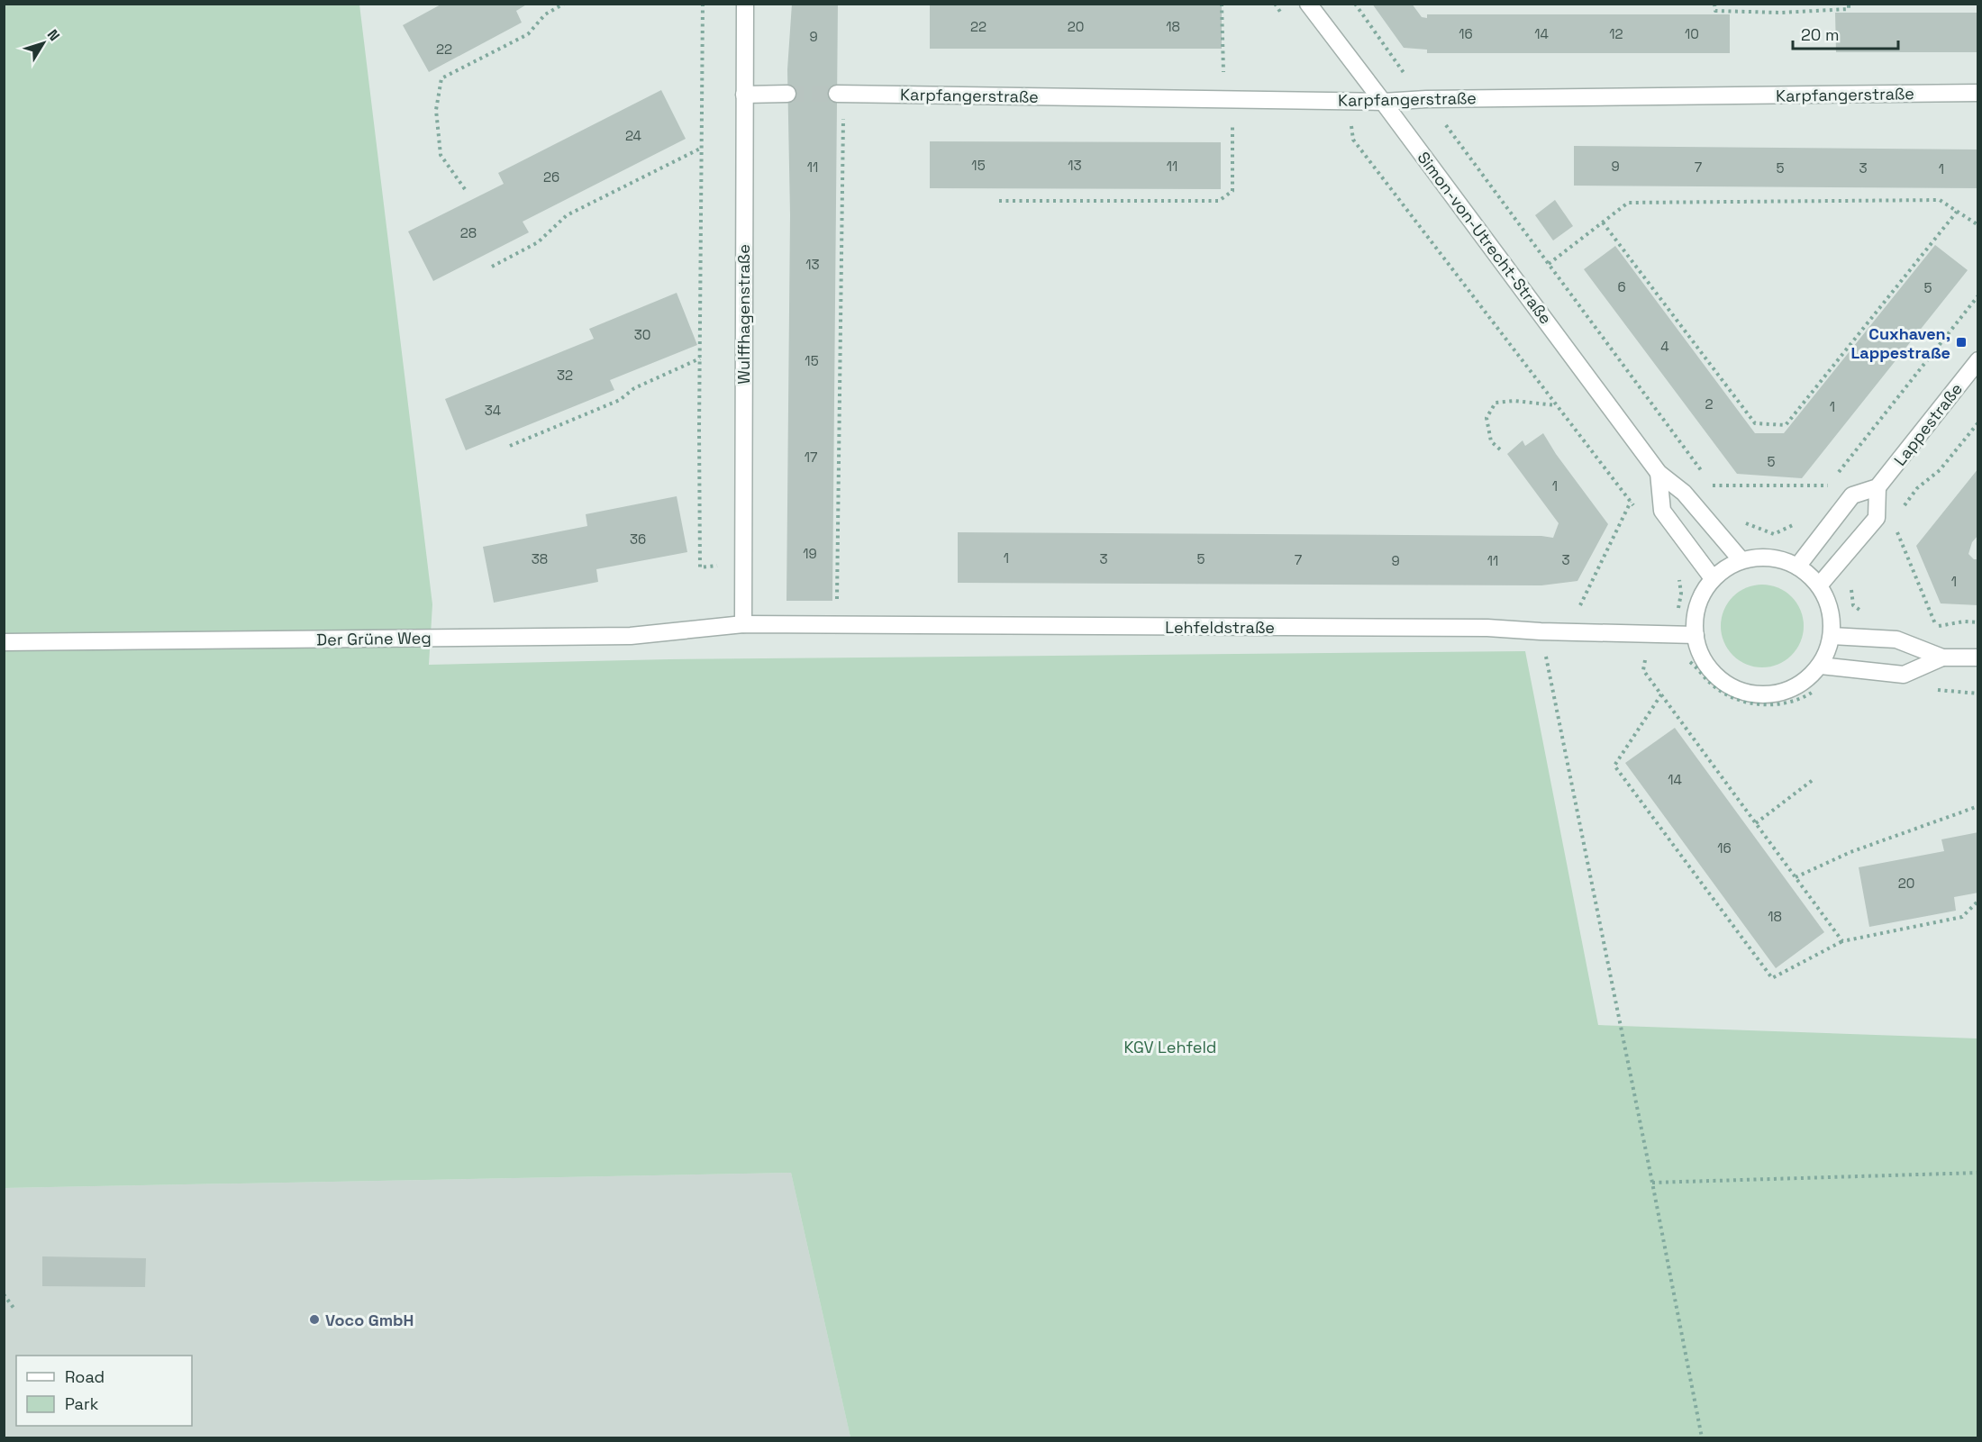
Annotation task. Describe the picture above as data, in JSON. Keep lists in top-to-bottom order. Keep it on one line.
{"streets":{"street":["Karpfangerstraße","Simon-von-Utrecht-Straße","Wulffhagenstraße","Lappestraße","Lehfeldstraße","Der Grüne Weg"]},"crossings":[["Karpfangerstraße","Simon-von-Utrecht-Straße"],["Simon-von-Utrecht-Straße","Lehfeldstraße"],["Wulffhagenstraße","Lehfeldstraße"],["Wulffhagenstraße","Der Grüne Weg"],["Lehfeldstraße","Der Grüne Weg"]],"parks":["KGV Lehfeld"],"places":{"transit":["Cuxhaven, Lappestraße"],"other":["Voco GmbH"]},"house_numbers":["22","20","18","16","14","12","10","9","22","24","15","13","11","9","11","7","5","3","1","26","28","13","6","5","30","4","15","32","2","1","34","17","5","1","36","19","1","38","3","5","7","3","9","11","1","14","16","20","18"],"legend":["Road","Park"],"scale_bar":"20 m","north":"top right"}
